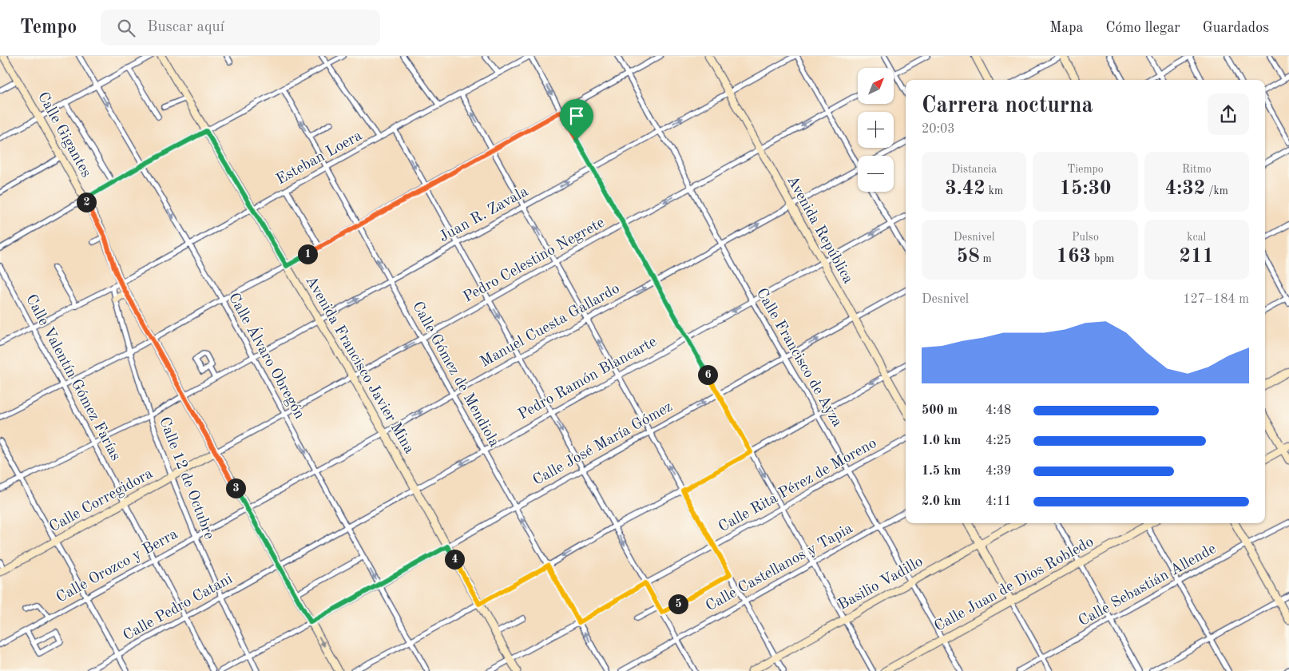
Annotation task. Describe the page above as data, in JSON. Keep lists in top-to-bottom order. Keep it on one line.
{"streets":{"street":["Calle Gigantes","Esteban Loera","Juan R. Zavala","Avenida República","Pedro Celestino Negrete","Manuel Cuesta Gallardo","Calle Álvaro Obregón","Calle Francisco de Ayza","Avenida Francisco Javier Mina","Calle Gómez de Mendiola","Calle Valentín Gómez Farías","Pedro Ramón Blancarte","Calle José María Gómez","Calle 12 de Octubre","Calle Rita Pérez de Moreno","Calle Corregidora","Calle Orozco y Berra","Calle Castellanos y Tapia","Basilio Vadillo","Calle Juan de Dios Robledo","Calle Sebastián Allende","Calle Pedro Catani"]},"crossings":[["Calle Gigantes","Esteban Loera"],["Calle Gigantes","Juan R. Zavala"],["Calle Gigantes","Pedro Celestino Negrete"],["Calle Gigantes","Manuel Cuesta Gallardo"],["Calle Gigantes","Pedro Ramón Blancarte"],["Calle Gigantes","Calle José María Gómez"],["Calle Gigantes","Calle Corregidora"],["Calle Gigantes","Calle Orozco y Berra"],["Calle Gigantes","Calle Pedro Catani"],["Esteban Loera","Calle Álvaro Obregón"],["Esteban Loera","Avenida Francisco Javier Mina"],["Esteban Loera","Calle Gómez de Mendiola"],["Esteban Loera","Calle Valentín Gómez Farías"],["Esteban Loera","Calle 12 de Octubre"],["Juan R. Zavala","Avenida República"],["Juan R. Zavala","Calle Álvaro Obregón"],["Juan R. Zavala","Calle Francisco de Ayza"],["Juan R. Zavala","Avenida Francisco Javier Mina"],["Juan R. Zavala","Calle Gómez de Mendiola"],["Juan R. Zavala","Calle Valentín Gómez Farías"],["Juan R. Zavala","Calle 12 de Octubre"],["Avenida República","Pedro Celestino Negrete"],["Avenida República","Manuel Cuesta Gallardo"],["Avenida República","Pedro Ramón Blancarte"],["Avenida República","Calle José María Gómez"],["Pedro Celestino Negrete","Calle Álvaro Obregón"],["Pedro Celestino Negrete","Calle Francisco de Ayza"],["Pedro Celestino Negrete","Avenida Francisco Javier Mina"],["Pedro Celestino Negrete","Calle Gómez de Mendiola"],["Pedro Celestino Negrete","Calle Corregidora"],["Manuel Cuesta Gallardo","Calle Álvaro Obregón"],["Manuel Cuesta Gallardo","Calle Francisco de Ayza"],["Manuel Cuesta Gallardo","Avenida Francisco Javier Mina"],["Manuel Cuesta Gallardo","Calle Gómez de Mendiola"],["Manuel Cuesta Gallardo","Calle Orozco y Berra"],["Calle Álvaro Obregón","Pedro Ramón Blancarte"],["Calle Álvaro Obregón","Calle José María Gómez"],["Calle Francisco de Ayza","Pedro Ramón Blancarte"],["Calle Francisco de Ayza","Calle José María Gómez"],["Calle Francisco de Ayza","Calle Rita Pérez de Moreno"],["Calle Francisco de Ayza","Calle Castellanos y Tapia"],["Calle Francisco de Ayza","Basilio Vadillo"],["Calle Francisco de Ayza","Calle Juan de Dios Robledo"],["Avenida Francisco Javier Mina","Pedro Ramón Blancarte"],["Avenida Francisco Javier Mina","Calle José María Gómez"],["Avenida Francisco Javier Mina","Calle Rita Pérez de Moreno"],["Calle Gómez de Mendiola","Pedro Ramón Blancarte"],["Calle Gómez de Mendiola","Calle José María Gómez"],["Calle Gómez de Mendiola","Calle Rita Pérez de Moreno"],["Calle Valentín Gómez Farías","Calle Corregidora"],["Calle Valentín Gómez Farías","Calle Orozco y Berra"],["Calle Valentín Gómez Farías","Calle Pedro Catani"],["Pedro Ramón Blancarte","Calle Pedro Catani"],["Calle José María Gómez","Calle 12 de Octubre"],["Calle 12 de Octubre","Calle Corregidora"],["Calle 12 de Octubre","Calle Orozco y Berra"],["Calle 12 de Octubre","Calle Pedro Catani"]],"one_way":["Calle Gómez de Mendiola"],"north":"top right","page":{"header":"Tempo","search":"Buscar aquí","nav":["Mapa","Cómo llegar","Guardados"],"map_buttons":["+","−"],"heading":["Carrera nocturna","20:03"],"stats":[["Distancia","3.42 km"],["Tiempo","15:30"],["Ritmo","4:32 /km"],["Desnivel","58 m"],["Pulso","163 bpm"],["kcal","211"]],"pins":["2","1","6","3","4","5"],"chart":["Desnivel","127–184 m"],"list":[{"name":"500 m","note":"4:48"},{"name":"1.0 km","note":"4:25"},{"name":"1.5 km","note":"4:39"},{"name":"2.0 km","note":"4:11"}]}}
